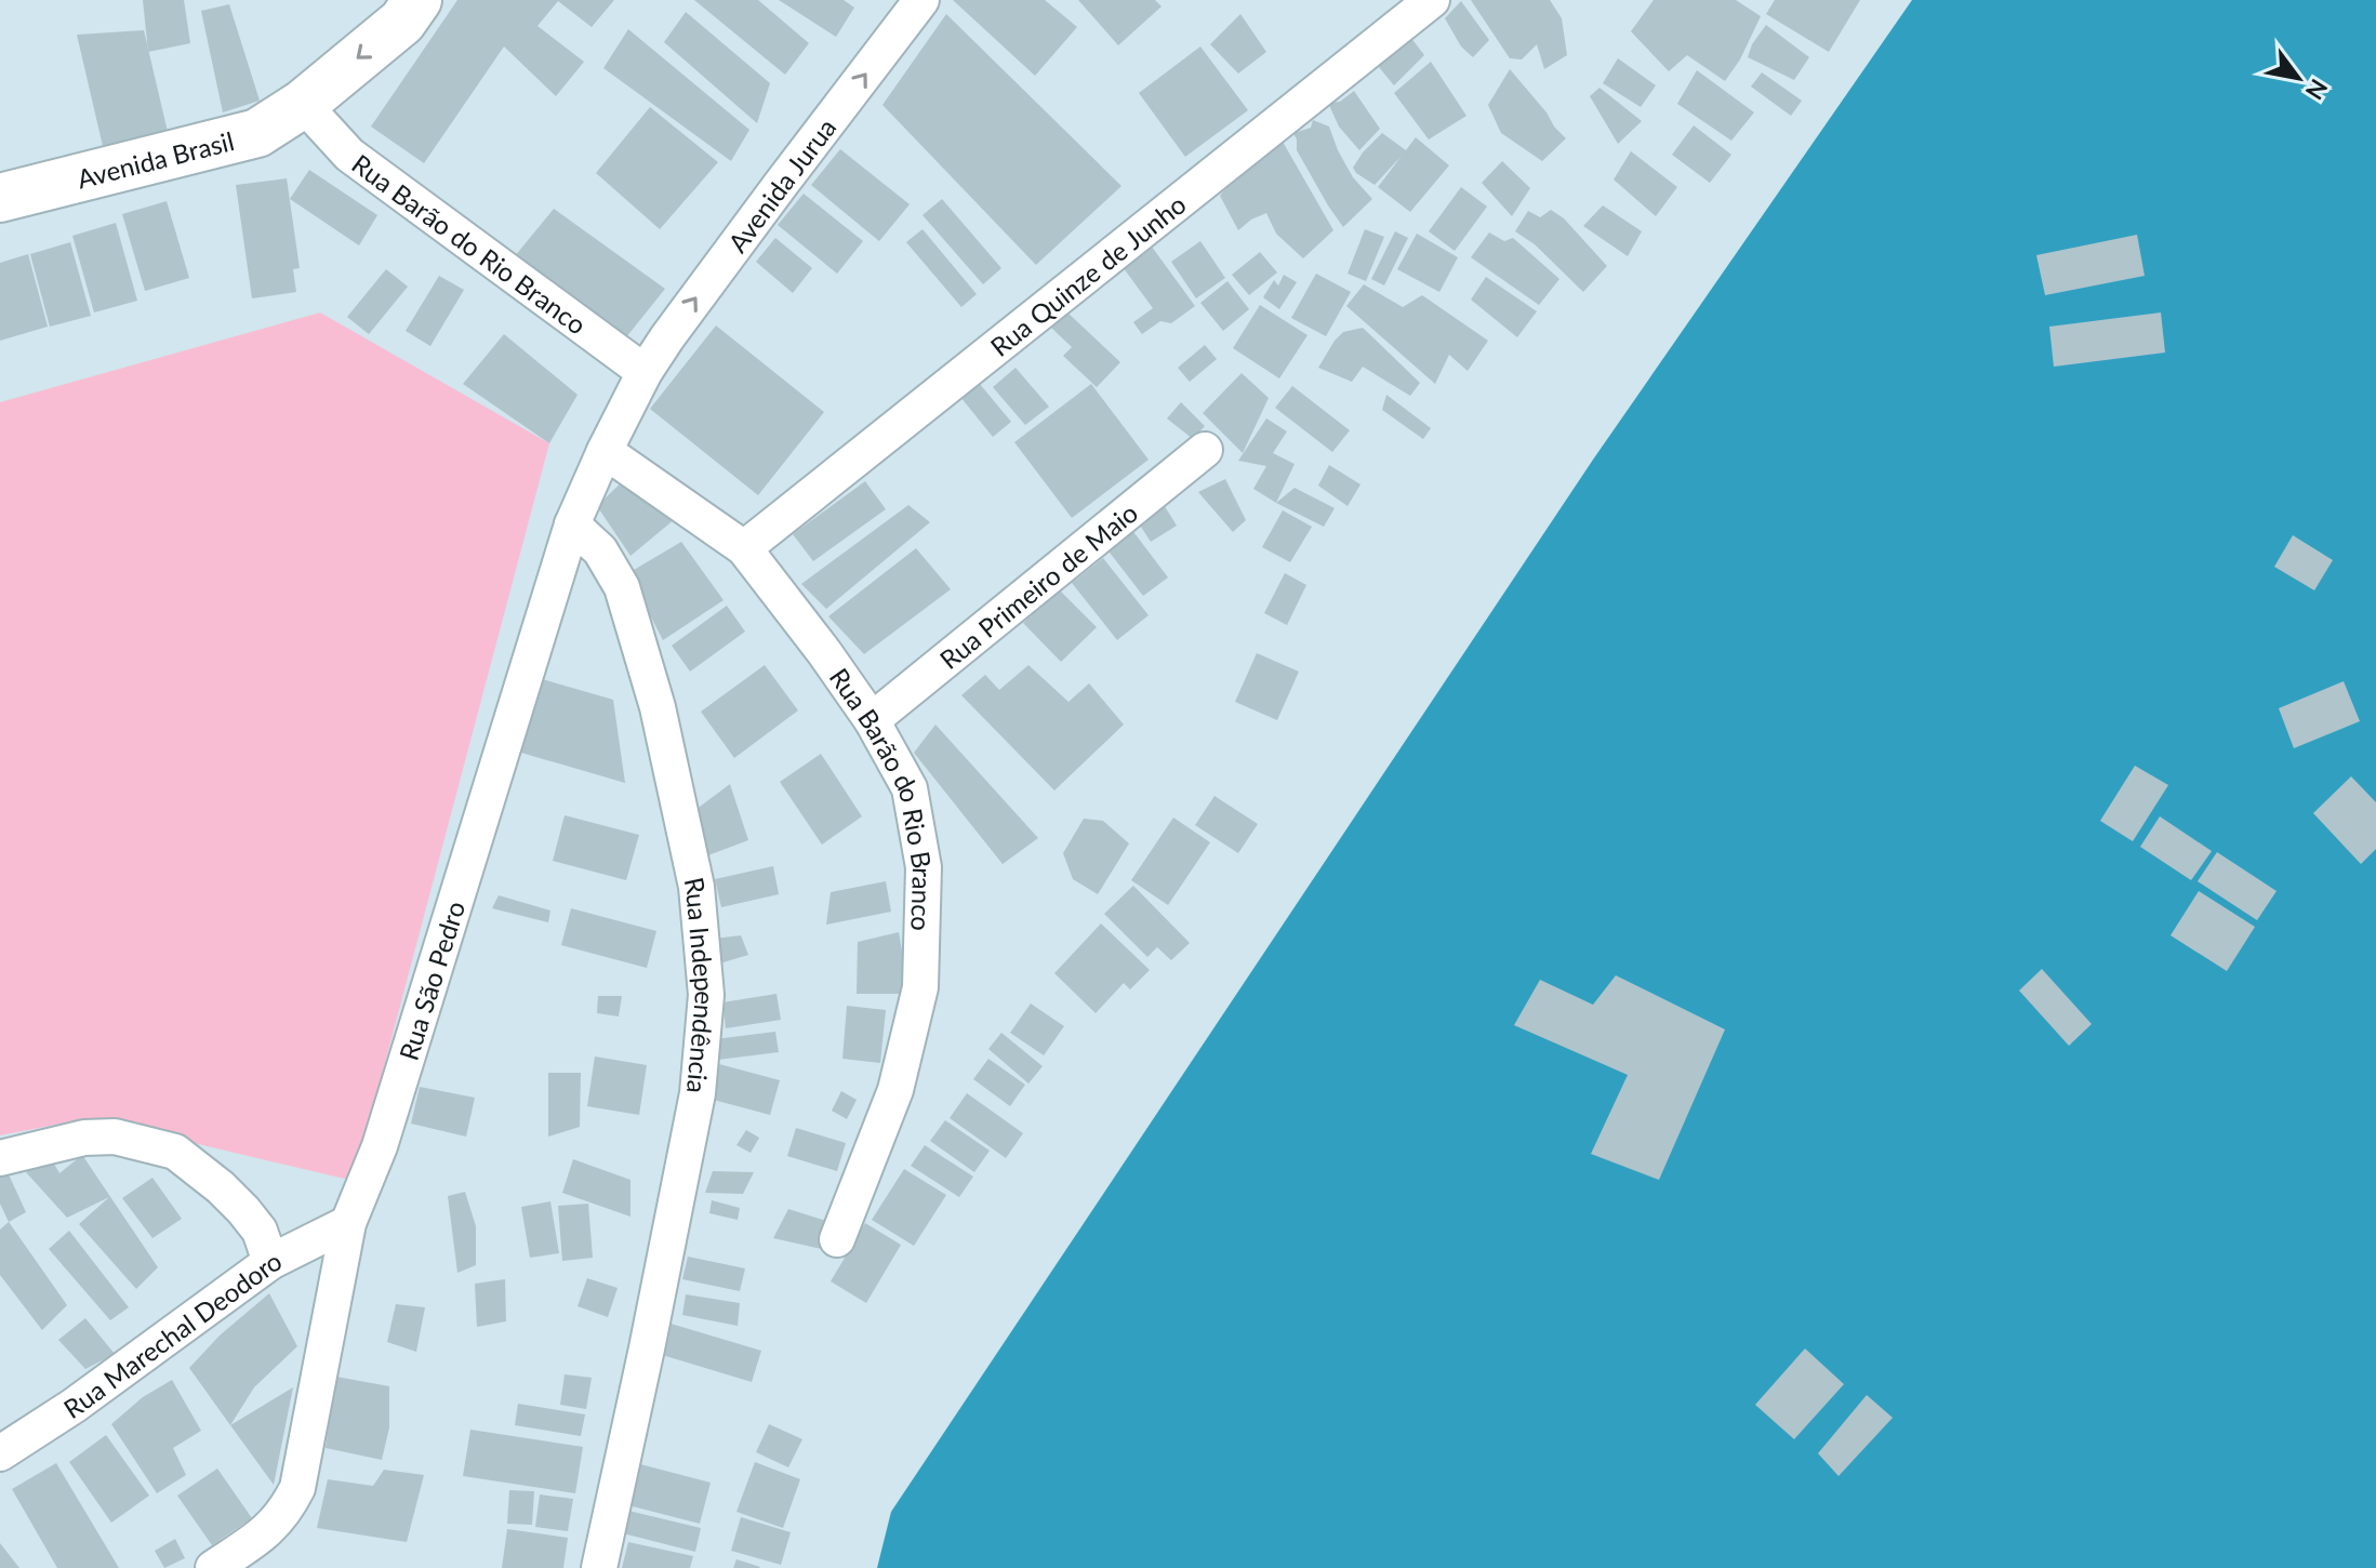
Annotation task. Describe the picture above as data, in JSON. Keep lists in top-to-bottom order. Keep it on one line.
{"streets":{"street":["Avenida Brasil","Avenida Jurua","Rua Barão do Rio Branco","Rua Quinze de Junho","Rua Primeiro de Maio","Rua São Pedro","Rua Independência","Rua Marechal Deodoro"]},"crossings":[["Avenida Brasil","Rua Barão do Rio Branco"],["Avenida Jurua","Rua Barão do Rio Branco"],["Avenida Jurua","Rua São Pedro"],["Rua Barão do Rio Branco","Rua Quinze de Junho"],["Rua Barão do Rio Branco","Rua Primeiro de Maio"],["Rua Barão do Rio Branco","Rua São Pedro"],["Rua São Pedro","Rua Independência"],["Rua São Pedro","Rua Marechal Deodoro"]],"one_way":["Avenida Jurua"],"north":"bottom right"}
